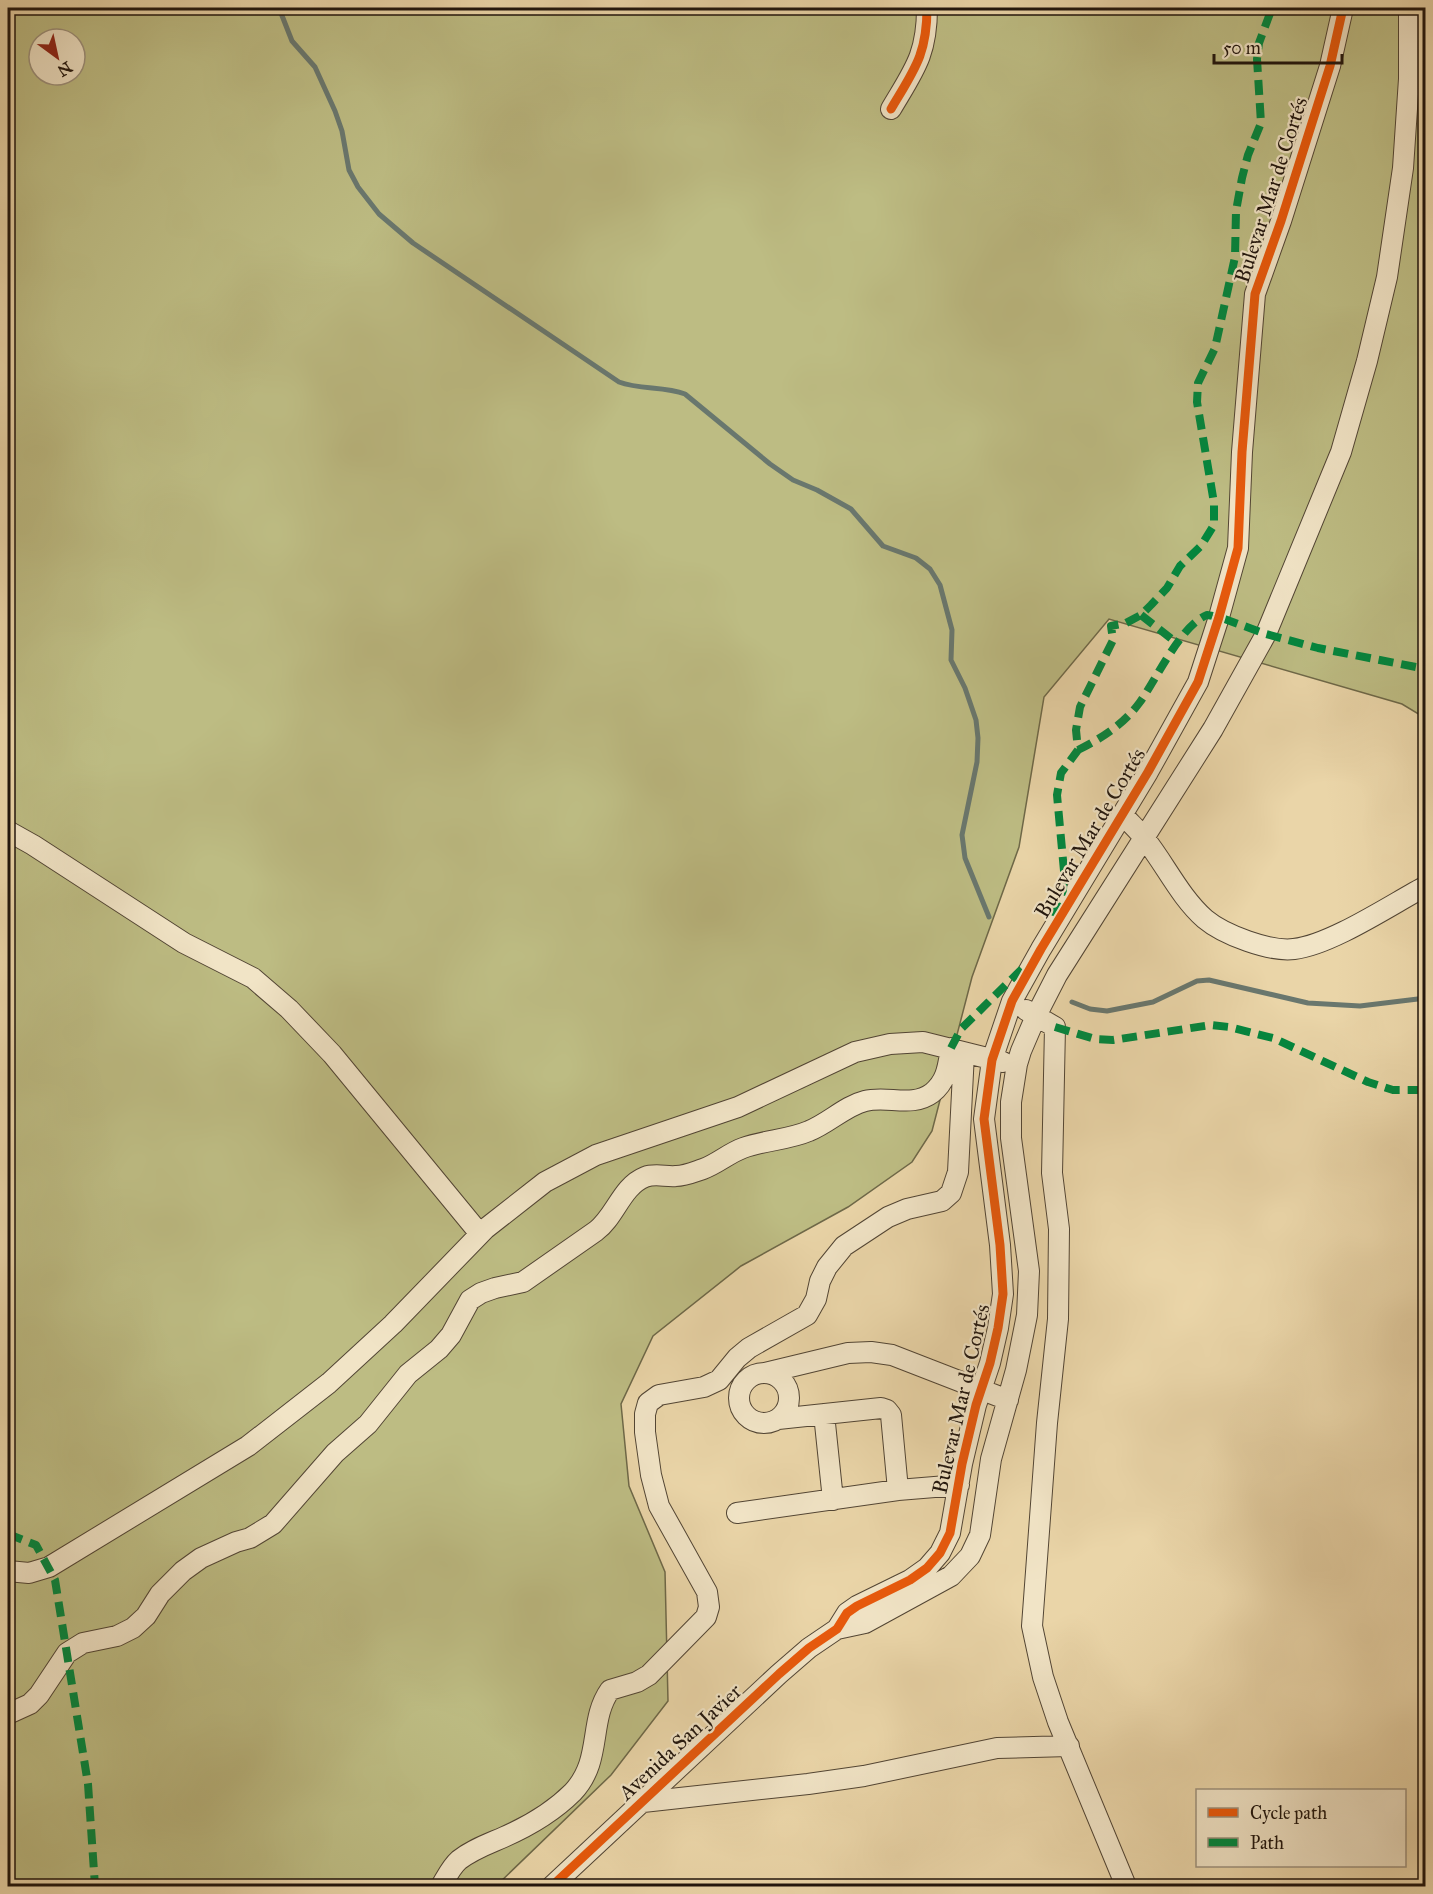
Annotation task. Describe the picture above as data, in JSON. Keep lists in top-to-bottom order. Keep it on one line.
{"streets":{"street":["Bulevar Mar de Cortés","Avenida San Javier"]},"crossings":[["Bulevar Mar de Cortés","Avenida San Javier"]],"legend":["Cycle path","Path"],"scale_bar":"50 m","north":"bottom right"}
